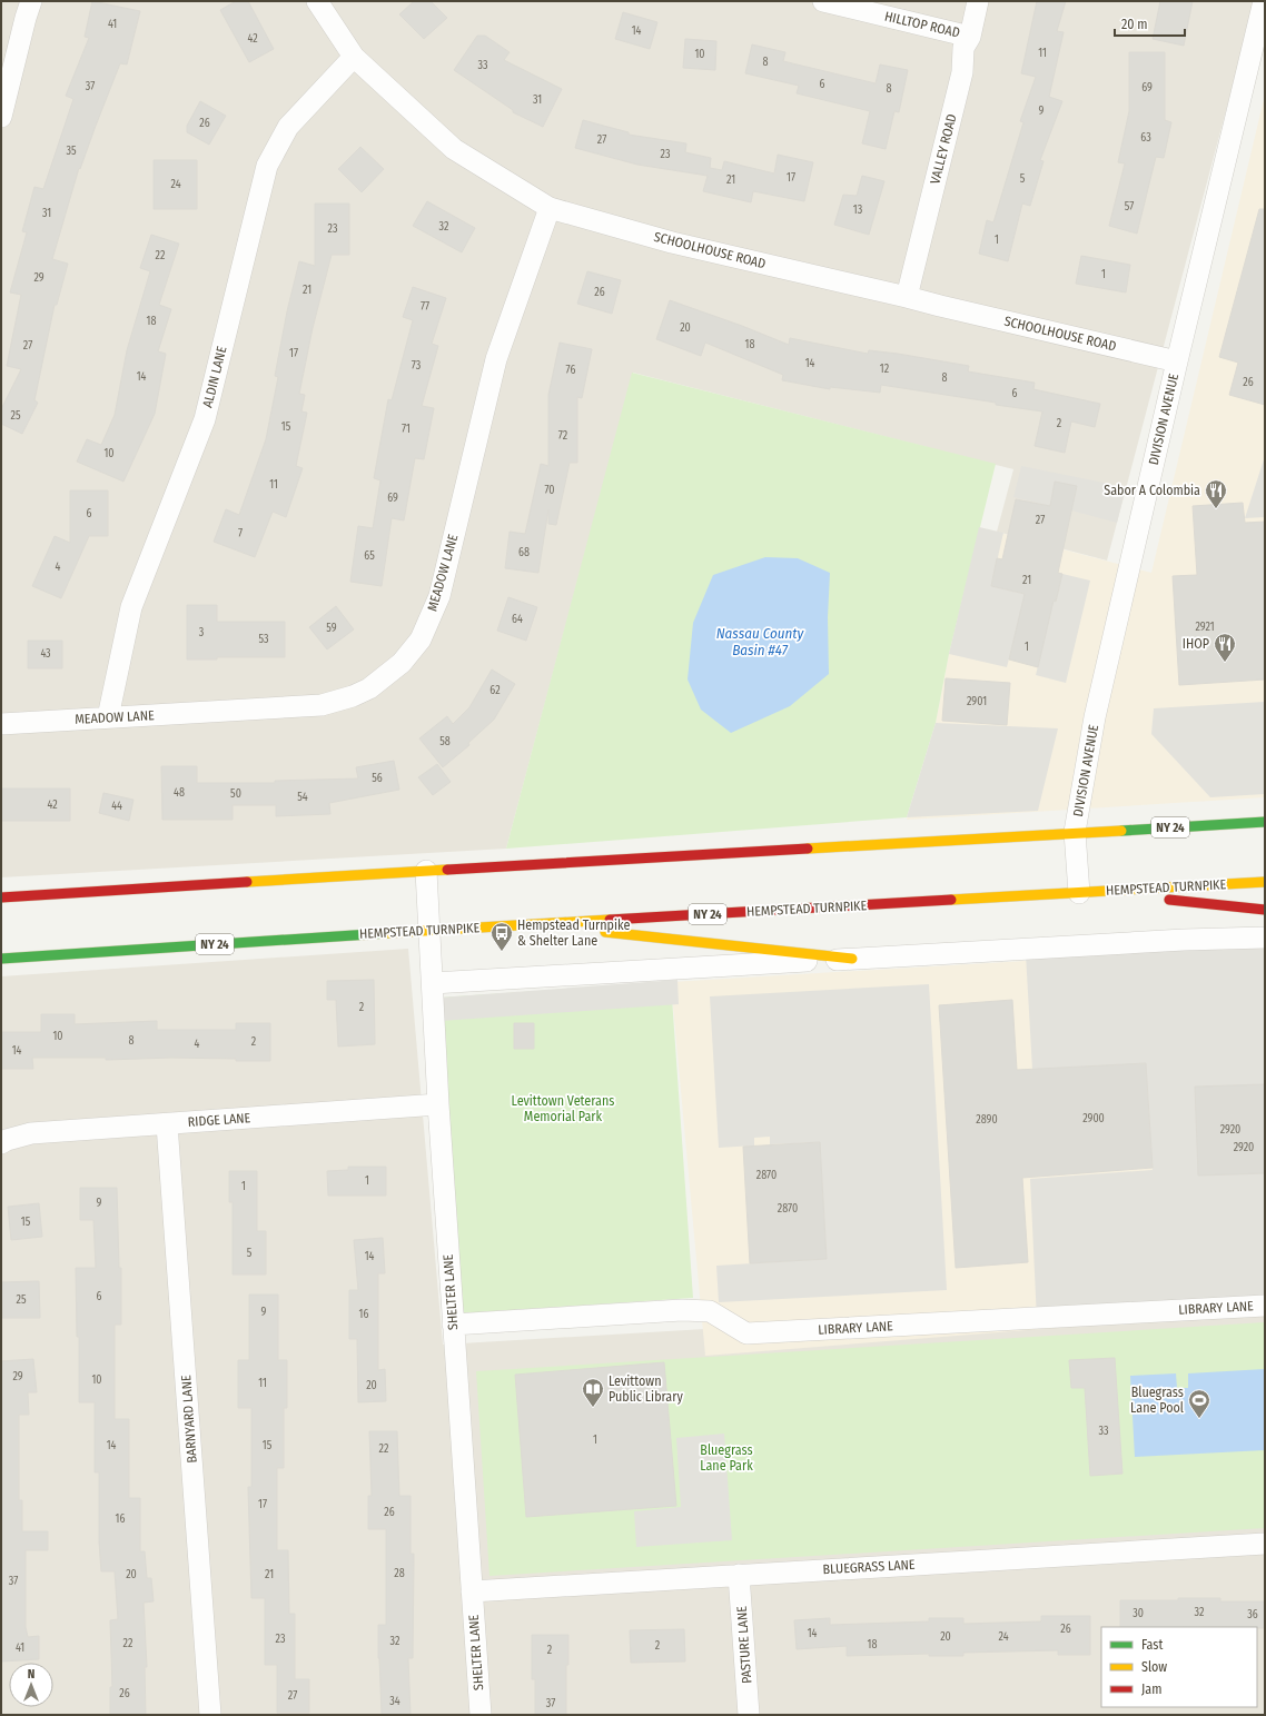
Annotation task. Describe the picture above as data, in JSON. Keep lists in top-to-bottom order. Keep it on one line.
{"streets":{"main road":["NY 24","HEMPSTEAD TURNPIKE"],"street":["HILLTOP ROAD","VALLEY ROAD","SCHOOLHOUSE ROAD","ALDIN LANE","DIVISION AVENUE","MEADOW LANE","RIDGE LANE","SHELTER LANE","LIBRARY LANE","BARNYARD LANE","BLUEGRASS LANE","PASTURE LANE"]},"crossings":[["HILLTOP ROAD","VALLEY ROAD"],["VALLEY ROAD","SCHOOLHOUSE ROAD"],["SCHOOLHOUSE ROAD","ALDIN LANE"],["SCHOOLHOUSE ROAD","DIVISION AVENUE"],["SCHOOLHOUSE ROAD","MEADOW LANE"],["ALDIN LANE","MEADOW LANE"],["DIVISION AVENUE","NY 24"],["DIVISION AVENUE","HEMPSTEAD TURNPIKE"],["NY 24","SHELTER LANE"],["HEMPSTEAD TURNPIKE","SHELTER LANE"],["RIDGE LANE","SHELTER LANE"],["RIDGE LANE","BARNYARD LANE"],["SHELTER LANE","LIBRARY LANE"],["SHELTER LANE","BLUEGRASS LANE"],["BLUEGRASS LANE","PASTURE LANE"]],"water":["Nassau County Basin #47"],"parks":["Levittown Veterans Memorial Park","Bluegrass Lane Park"],"places":{"restaurant":["Sabor A Colombia","IHOP"],"bus stop":["Hempstead Turnpike & Shelter Lane"],"library":["Levittown Public Library"],"sports":["Bluegrass Lane Pool"]},"house_numbers":["41","14","42","11","10","8","33","6","37","69","8","31","9","26","63","27","35","23","17","5","21","24","57","13","31","32","23","1","22","1","29","21","26","77","18","20","18","27","17","14","73","12","76","14","8","26","6","25","2","15","71","72","10","11","70","69","6","27","7","68","65","4","21","64","2921","59","3","53","1","43","62","2901","58","56","48","50","54","42","44","2","10","8","2","4","14","2900","2890","2920","2920","2870","1","1","9","2870","15","5","14","6","25","9","16","29","10","11","20","33","1","14","15","22","17","26","16","28","20","21","37","32","30","36","26","14","20","24","23","32","22","18","2","41","2","26","27","34","37"],"legend":["Fast","Slow","Jam"],"scale_bar":"20 m","north":"top"}
